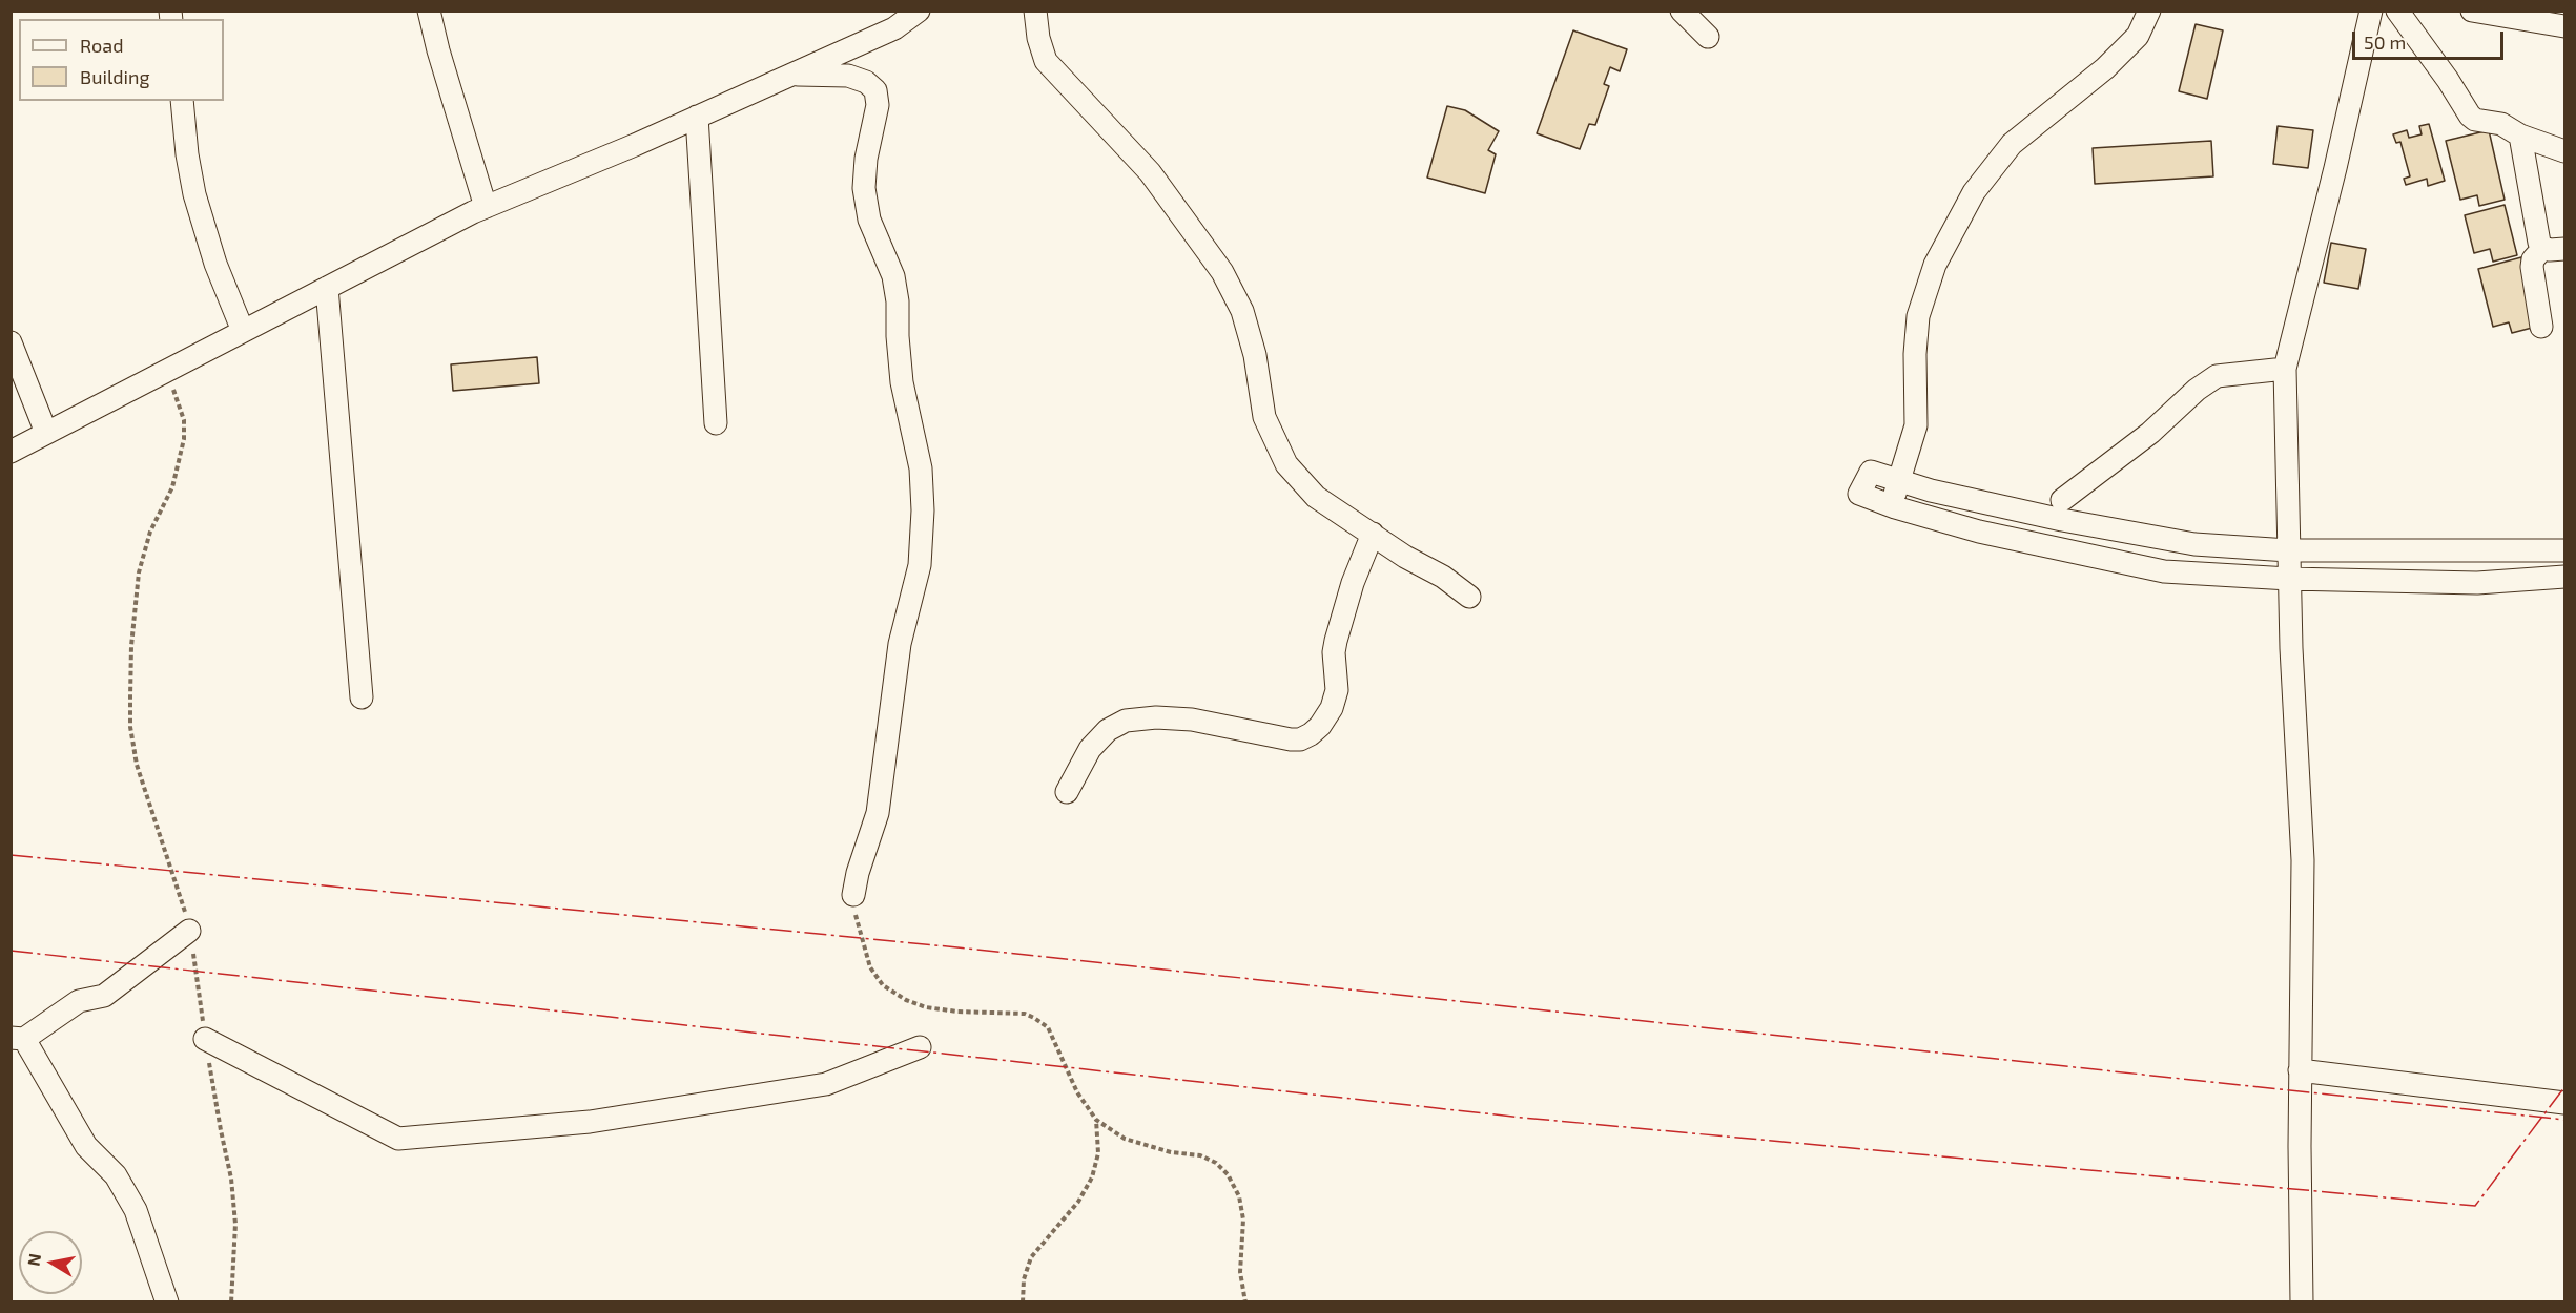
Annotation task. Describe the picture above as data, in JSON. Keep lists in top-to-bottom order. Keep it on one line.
{"legend":["Road","Building"],"scale_bar":"50 m","north":"left"}
